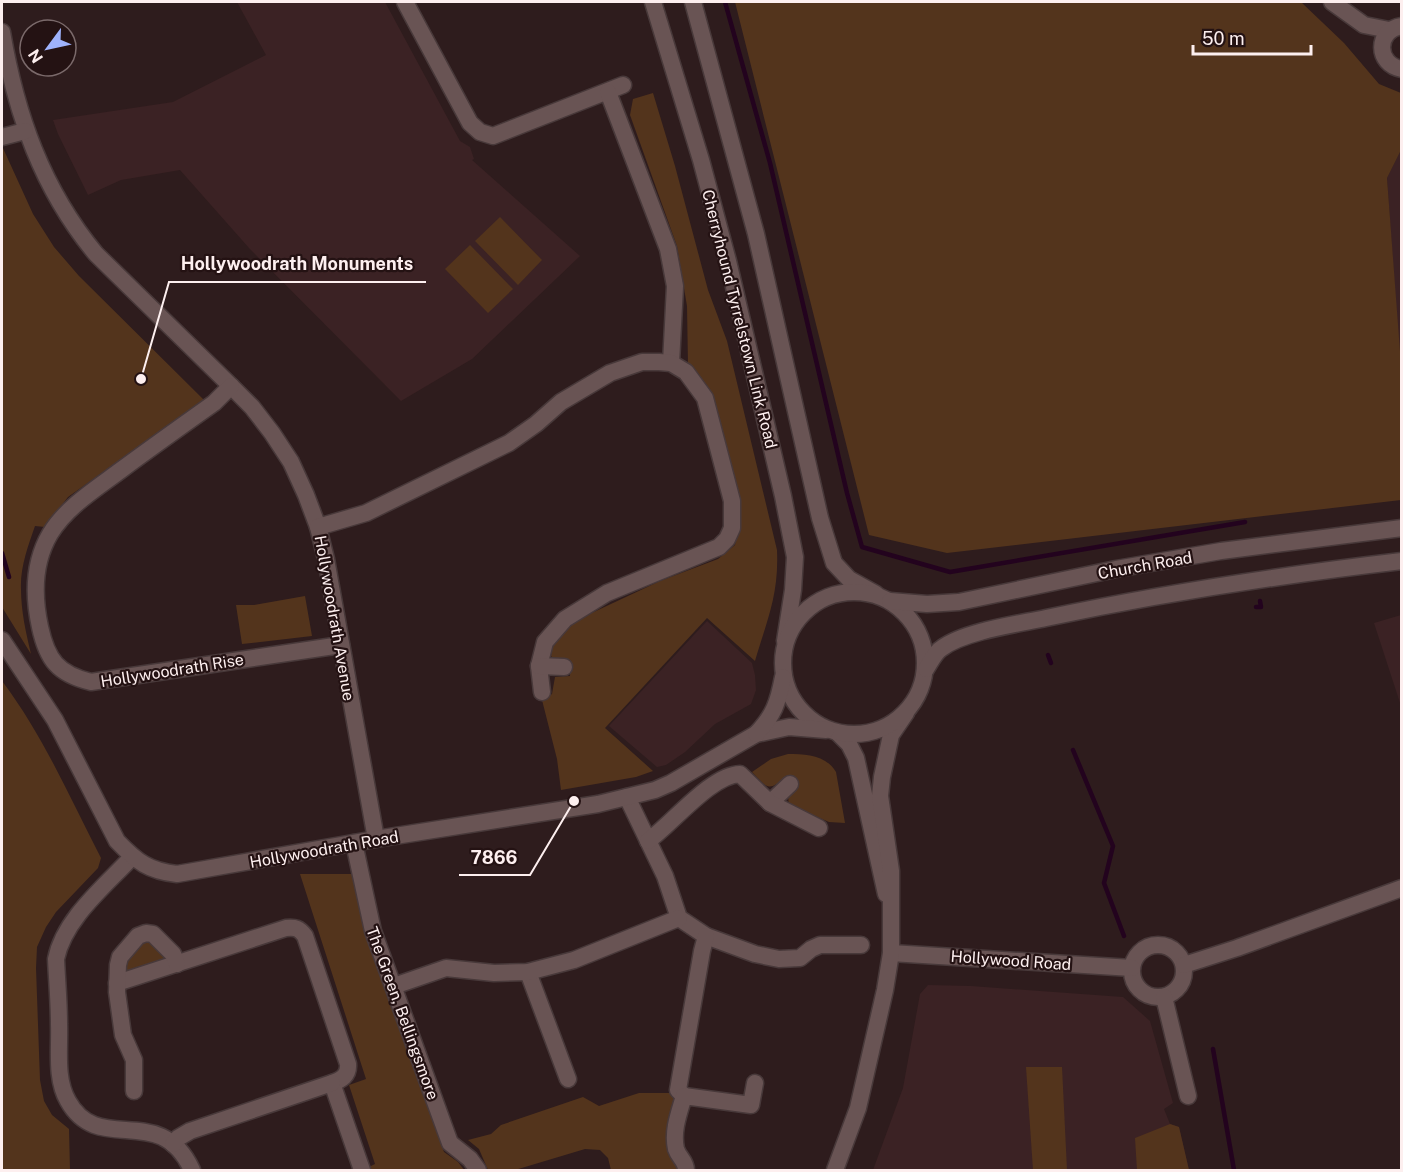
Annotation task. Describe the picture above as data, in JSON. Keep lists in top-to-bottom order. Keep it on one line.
{"streets":{"street":["Cherryhound Tyrrelstown Link Road","Church Road","Hollywoodrath Avenue","Hollywoodrath Rise","Hollywoodrath Road","Hollywood Road","The Green, Bellingsmore"]},"crossings":[["Cherryhound Tyrrelstown Link Road","Church Road"],["Cherryhound Tyrrelstown Link Road","Hollywoodrath Road"],["Church Road","Hollywoodrath Road"],["Hollywoodrath Avenue","Hollywoodrath Rise"],["Hollywoodrath Avenue","Hollywoodrath Road"],["Hollywoodrath Road","The Green, Bellingsmore"]],"places":["Hollywoodrath Monuments","7866"],"scale_bar":"50 m","north":"bottom left"}
